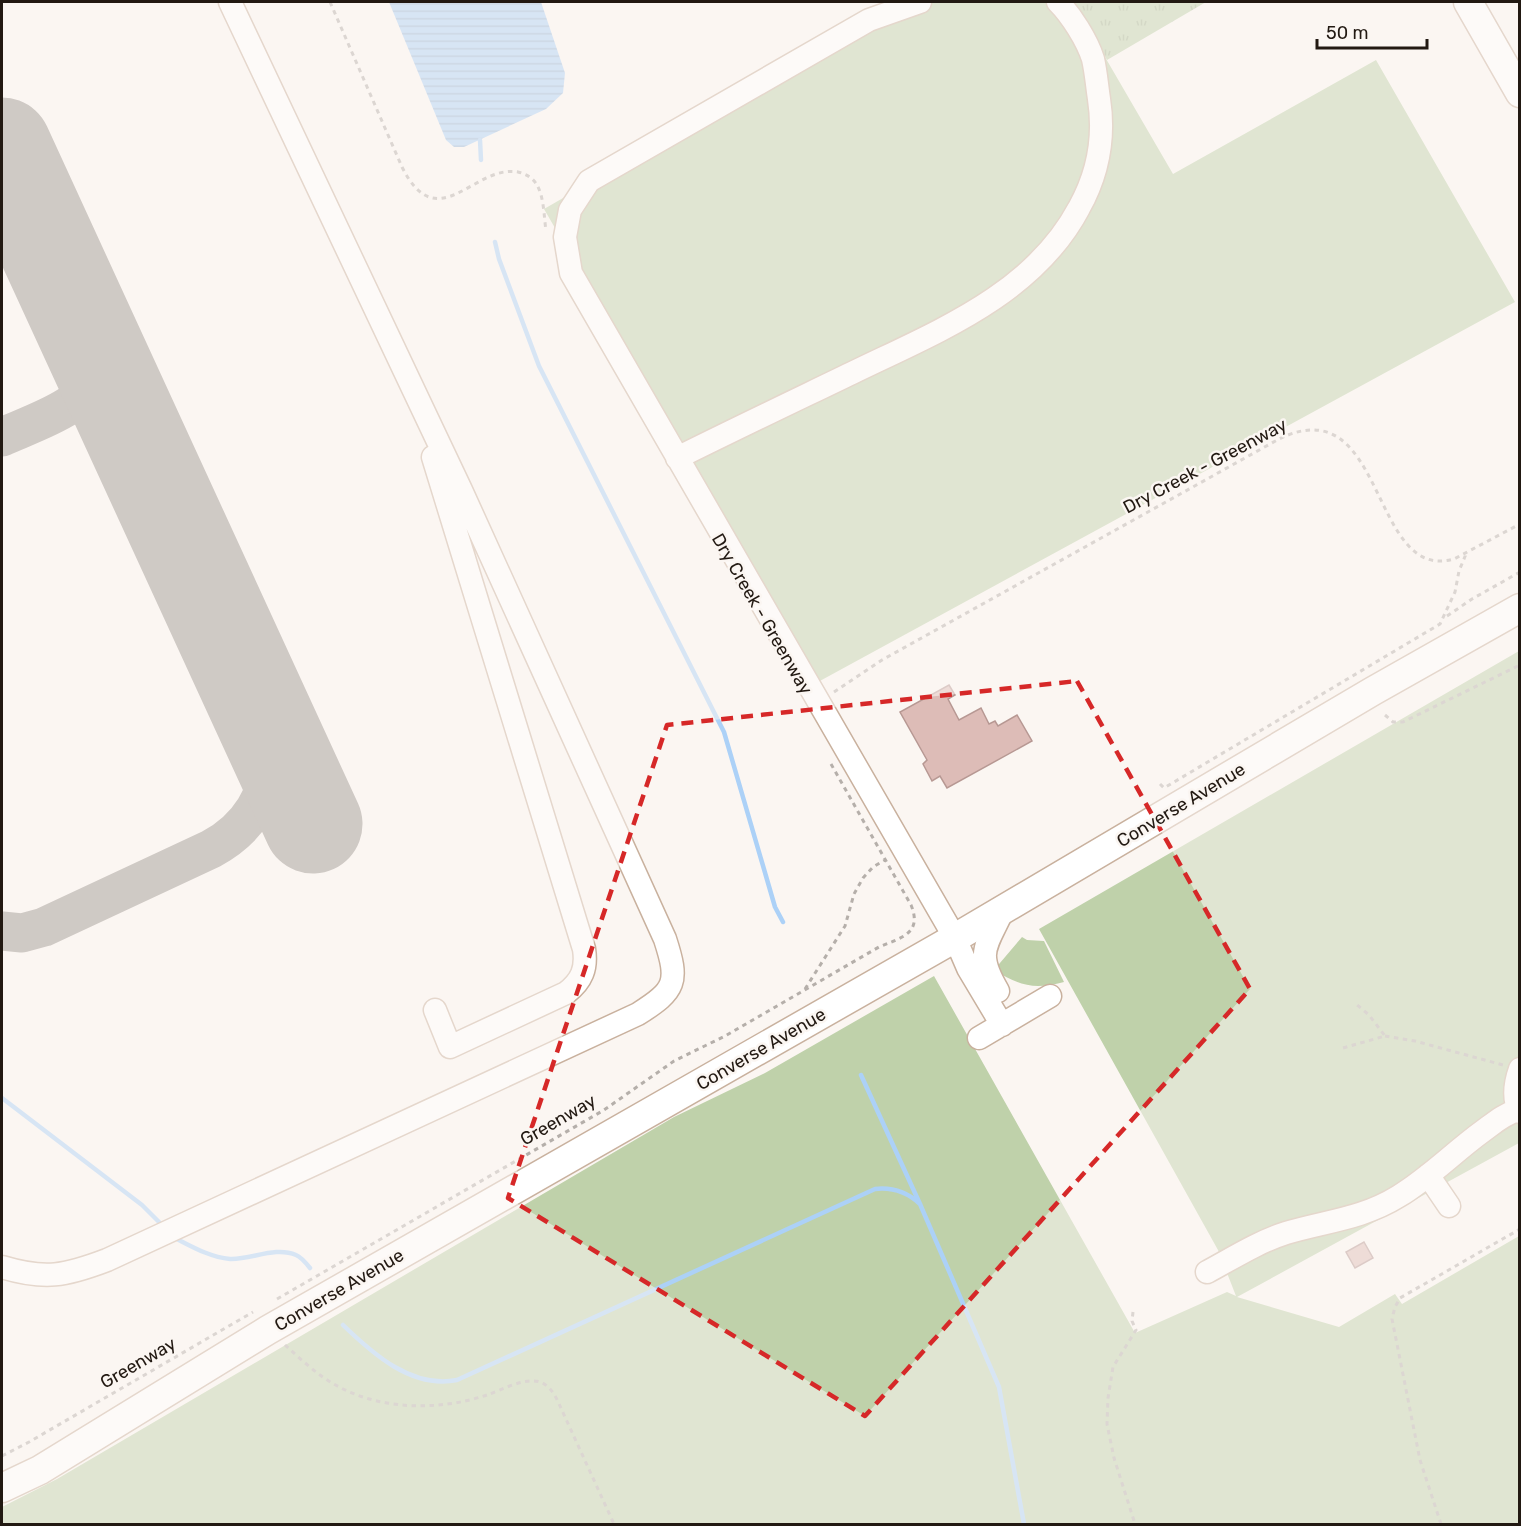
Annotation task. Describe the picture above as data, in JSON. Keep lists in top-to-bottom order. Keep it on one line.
{"streets":{"main road":["Converse Avenue"],"path":["Dry Creek - Greenway","Greenway"]},"scale_bar":"50 m"}
